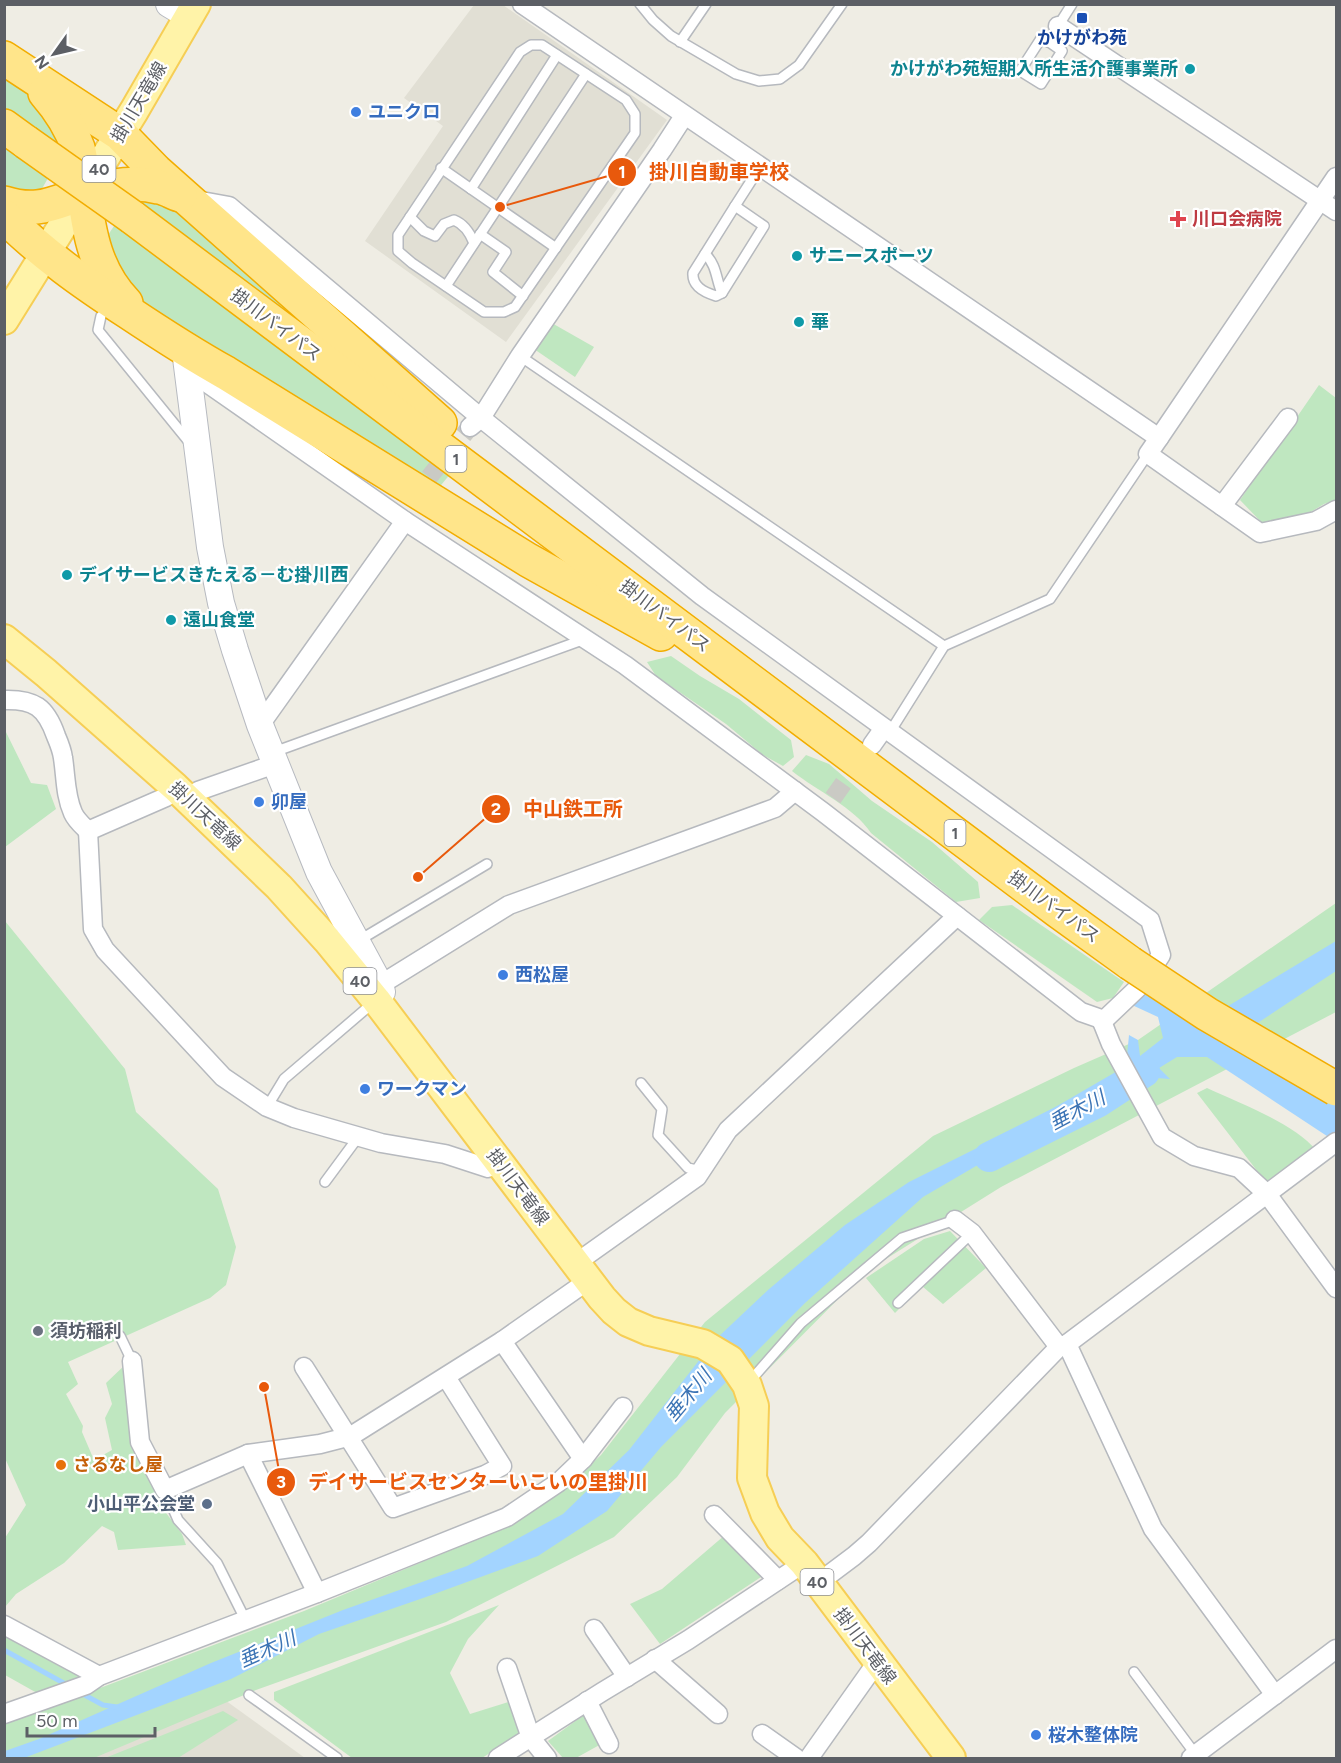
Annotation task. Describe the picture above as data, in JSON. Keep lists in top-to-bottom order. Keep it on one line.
{"streets":{"highway":["掛川バイパス","1"],"main road":["掛川天竜線","40"]},"water":["垂木川"],"places":{"transit":["かけがわ苑"],"other":["かけがわ苑短期入所生活介護事業所","ユニクロ","掛川自動車学校","サニースポーツ","華","デイサービスきたえる－む掛川西","遠山食堂","卯屋","中山鉄工所","西松屋","ワークマン","須坊稲利","デイサービスセンターいこいの里掛川","さるなし屋","小山平公会堂","桜木整体院"],"health":["川口会病院"]},"scale_bar":"50 m","north":"bottom left"}
